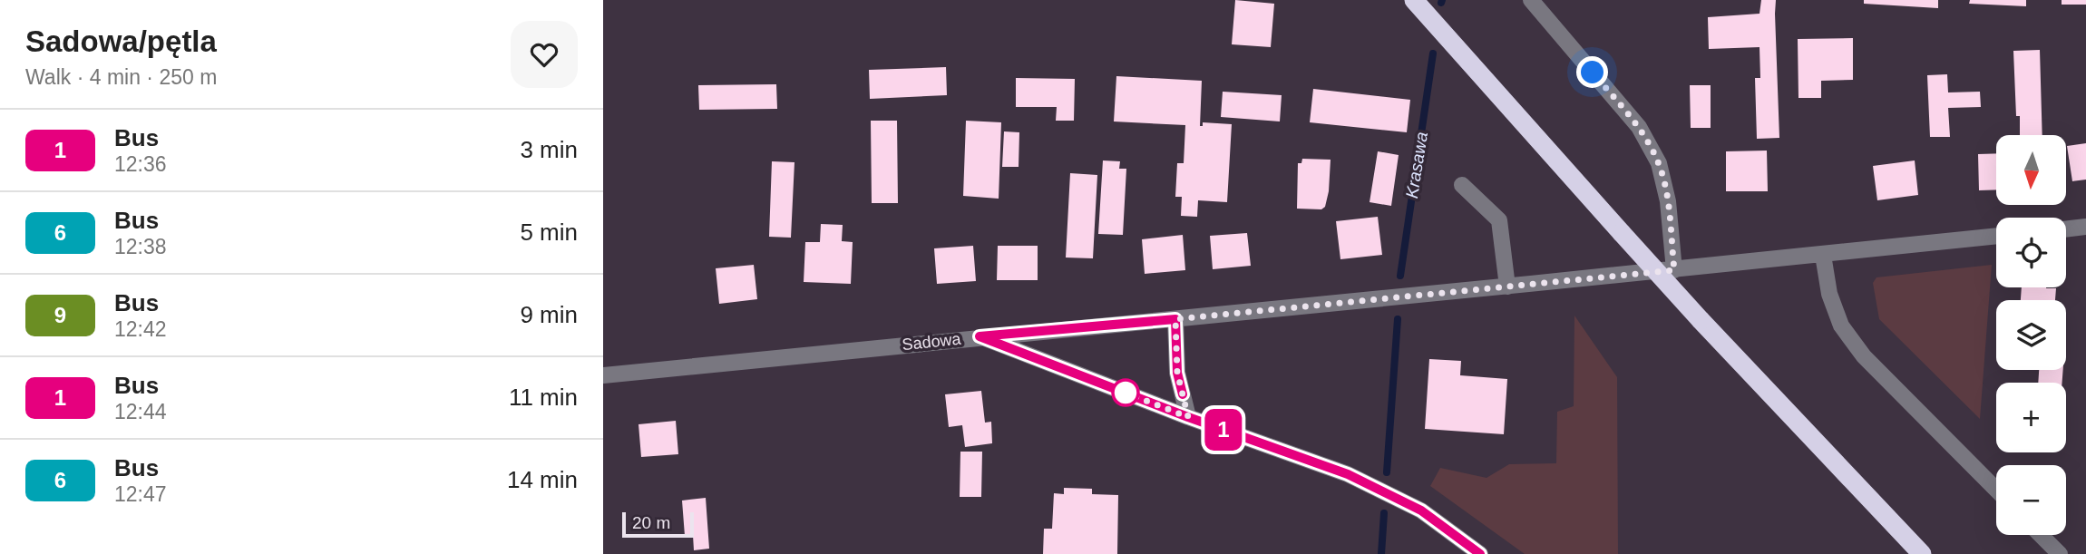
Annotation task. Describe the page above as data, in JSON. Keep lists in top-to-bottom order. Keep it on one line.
{"streets":{"street":["Sadowa"]},"water":["Krasawa"],"lines":["bus line 1"],"scale_bar":"20 m","north":"bottom","page":{"heading":["Sadowa/pętla","Walk · 4 min · 250 m"],"on_map":"1","list":[{"mark":"1","name":"Bus","note":"12:36","value":"3 min"},{"mark":"6","name":"Bus","note":"12:38","value":"5 min"},{"mark":"9","name":"Bus","note":"12:42","value":"9 min"},{"mark":"1","name":"Bus","note":"12:44","value":"11 min"},{"mark":"6","name":"Bus","note":"12:47","value":"14 min"}],"map_buttons":["+","−"],"scale":"20 m"}}
